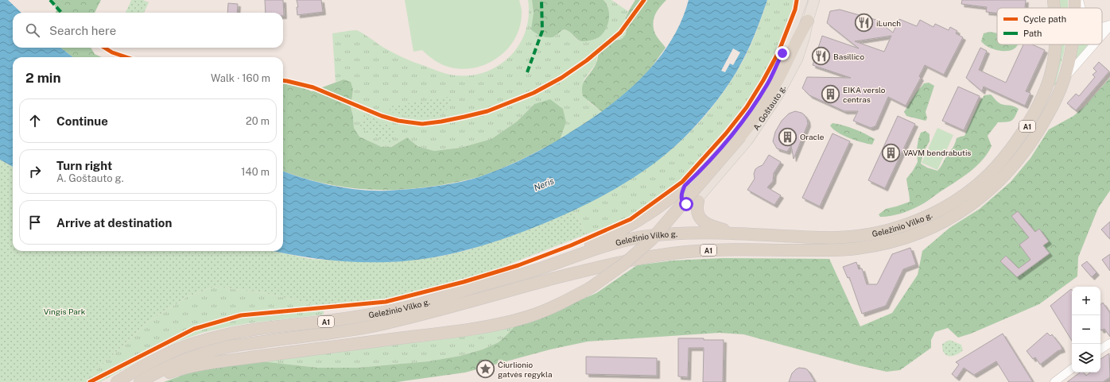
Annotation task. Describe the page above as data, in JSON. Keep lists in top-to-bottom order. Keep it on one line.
{"streets":{"highway":["A1","Geležinio Vilko g."],"main road":["A. Goštauto g."]},"water":["Neris"],"parks":["Vingis Park"],"places":{"restaurant":["iLunch","Basillico"],"building":["EIKA verslo centras","Oracle","VAVM bendrabutis"],"place":["Čiurlionio gatvės regykla"]},"legend":["Cycle path","Path"],"page":{"search":"Search here","heading":["2 min","Walk · 160 m"],"list":[["Continue","20 m"],["Turn right","A. Goštauto g.","140 m"],"Arrive at destination"],"map_buttons":["+","−"]}}
